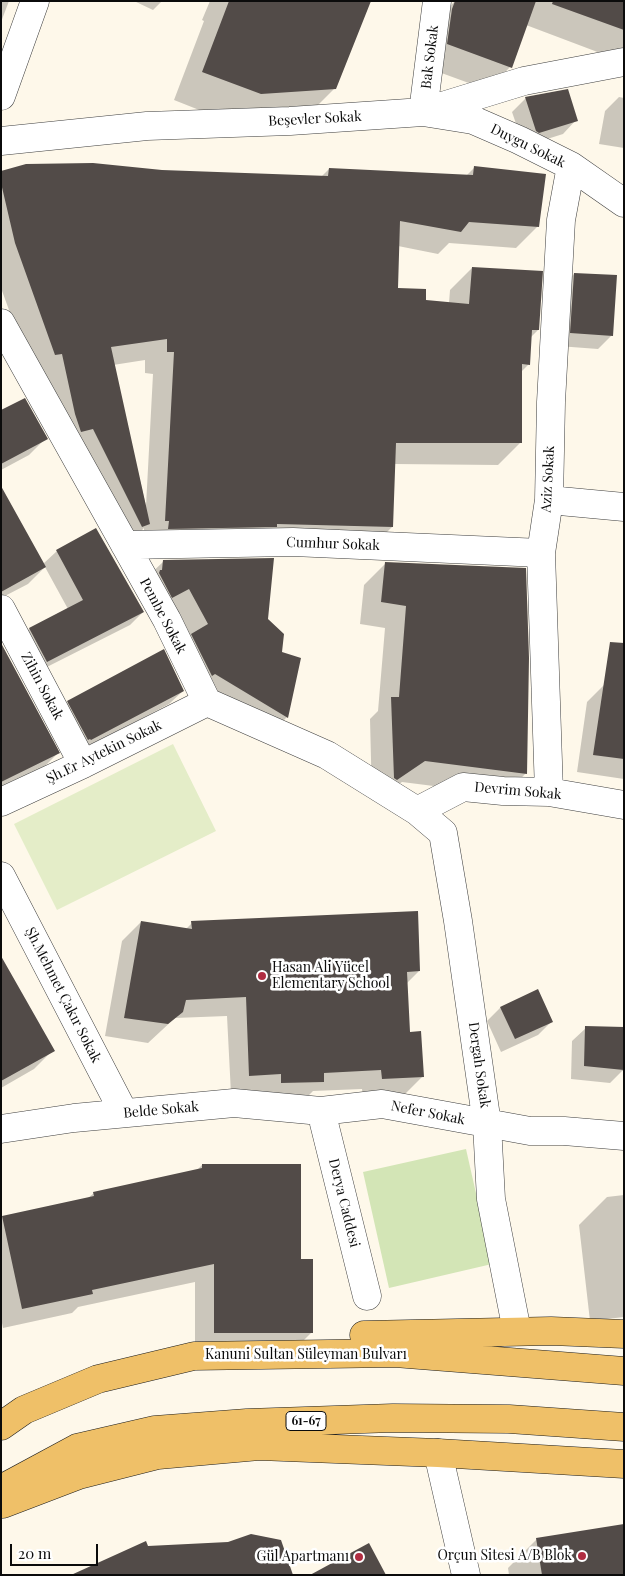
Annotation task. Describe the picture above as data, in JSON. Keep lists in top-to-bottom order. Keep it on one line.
{"streets":{"main road":["Kanuni Sultan Süleyman Bulvarı","61-67"],"street":["Bak Sokak","Beşevler Sokak","Duygu Sokak","Aziz Sokak","Cumhur Sokak","Pembe Sokak","Zihin Sokak","Şh.Er Aytekin Sokak","Devrim Sokak","Şh.Mehmet Çakır Sokak","Dergah Sokak","Belde Sokak","Nefer Sokak","Derya Caddesi"]},"crossings":[["Bak Sokak","Beşevler Sokak"],["Bak Sokak","Duygu Sokak"],["Beşevler Sokak","Duygu Sokak"],["Duygu Sokak","Aziz Sokak"],["Aziz Sokak","Cumhur Sokak"],["Aziz Sokak","Devrim Sokak"],["Cumhur Sokak","Pembe Sokak"],["Pembe Sokak","Şh.Er Aytekin Sokak"],["Zihin Sokak","Şh.Er Aytekin Sokak"],["Devrim Sokak","Dergah Sokak"],["Şh.Mehmet Çakır Sokak","Belde Sokak"],["Dergah Sokak","Nefer Sokak"],["Belde Sokak","Nefer Sokak"],["Belde Sokak","Derya Caddesi"],["Nefer Sokak","Derya Caddesi"]],"places":["Hasan Ali Yücel Elementary School","Orçun Sitesi A/B Blok","Gül Apartmanı"],"scale_bar":"20 m"}
